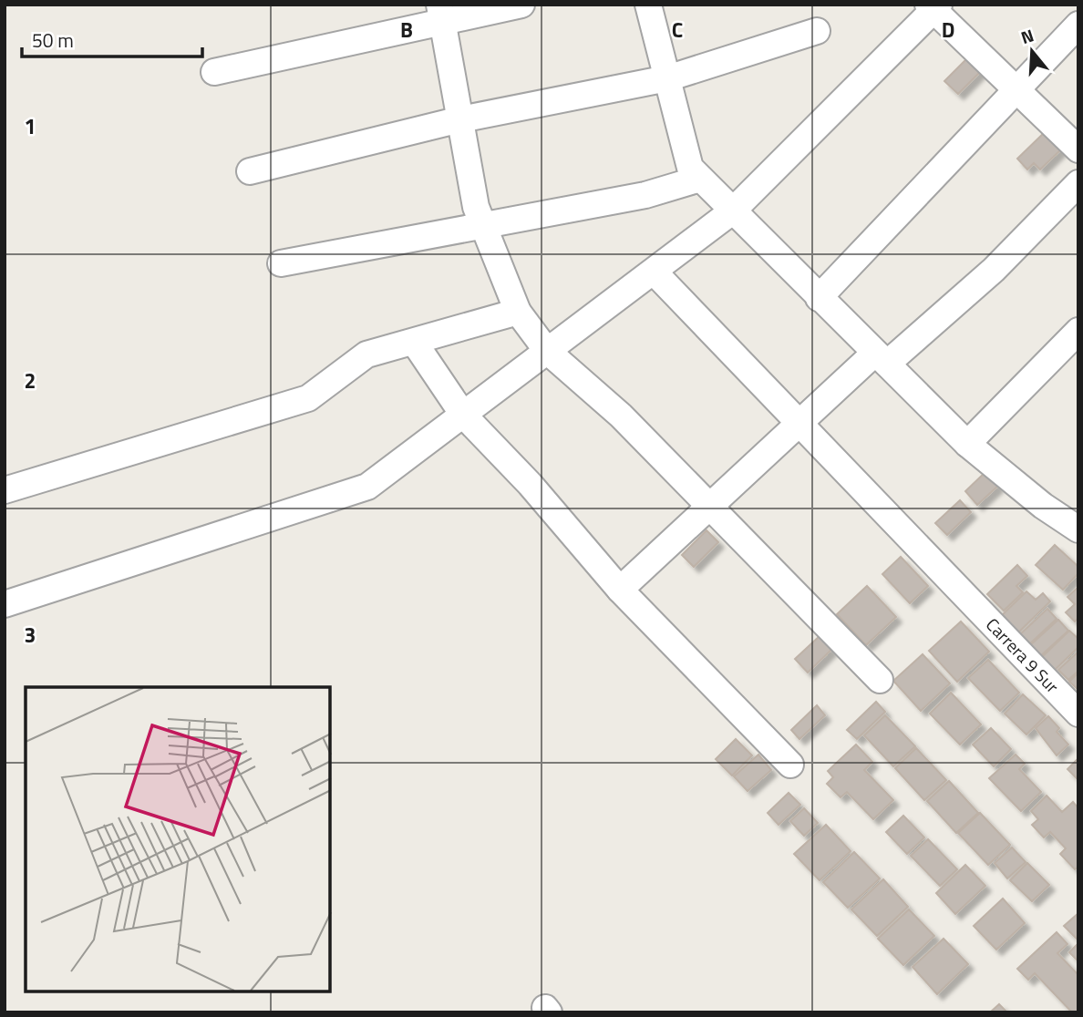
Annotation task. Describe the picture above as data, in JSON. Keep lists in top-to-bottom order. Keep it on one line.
{"streets":{"street":["Carrera 9 Sur"]},"scale_bar":"50 m","north":"top","grid":{"columns":["B","C","D"],"rows":["1","2","3"]}}
